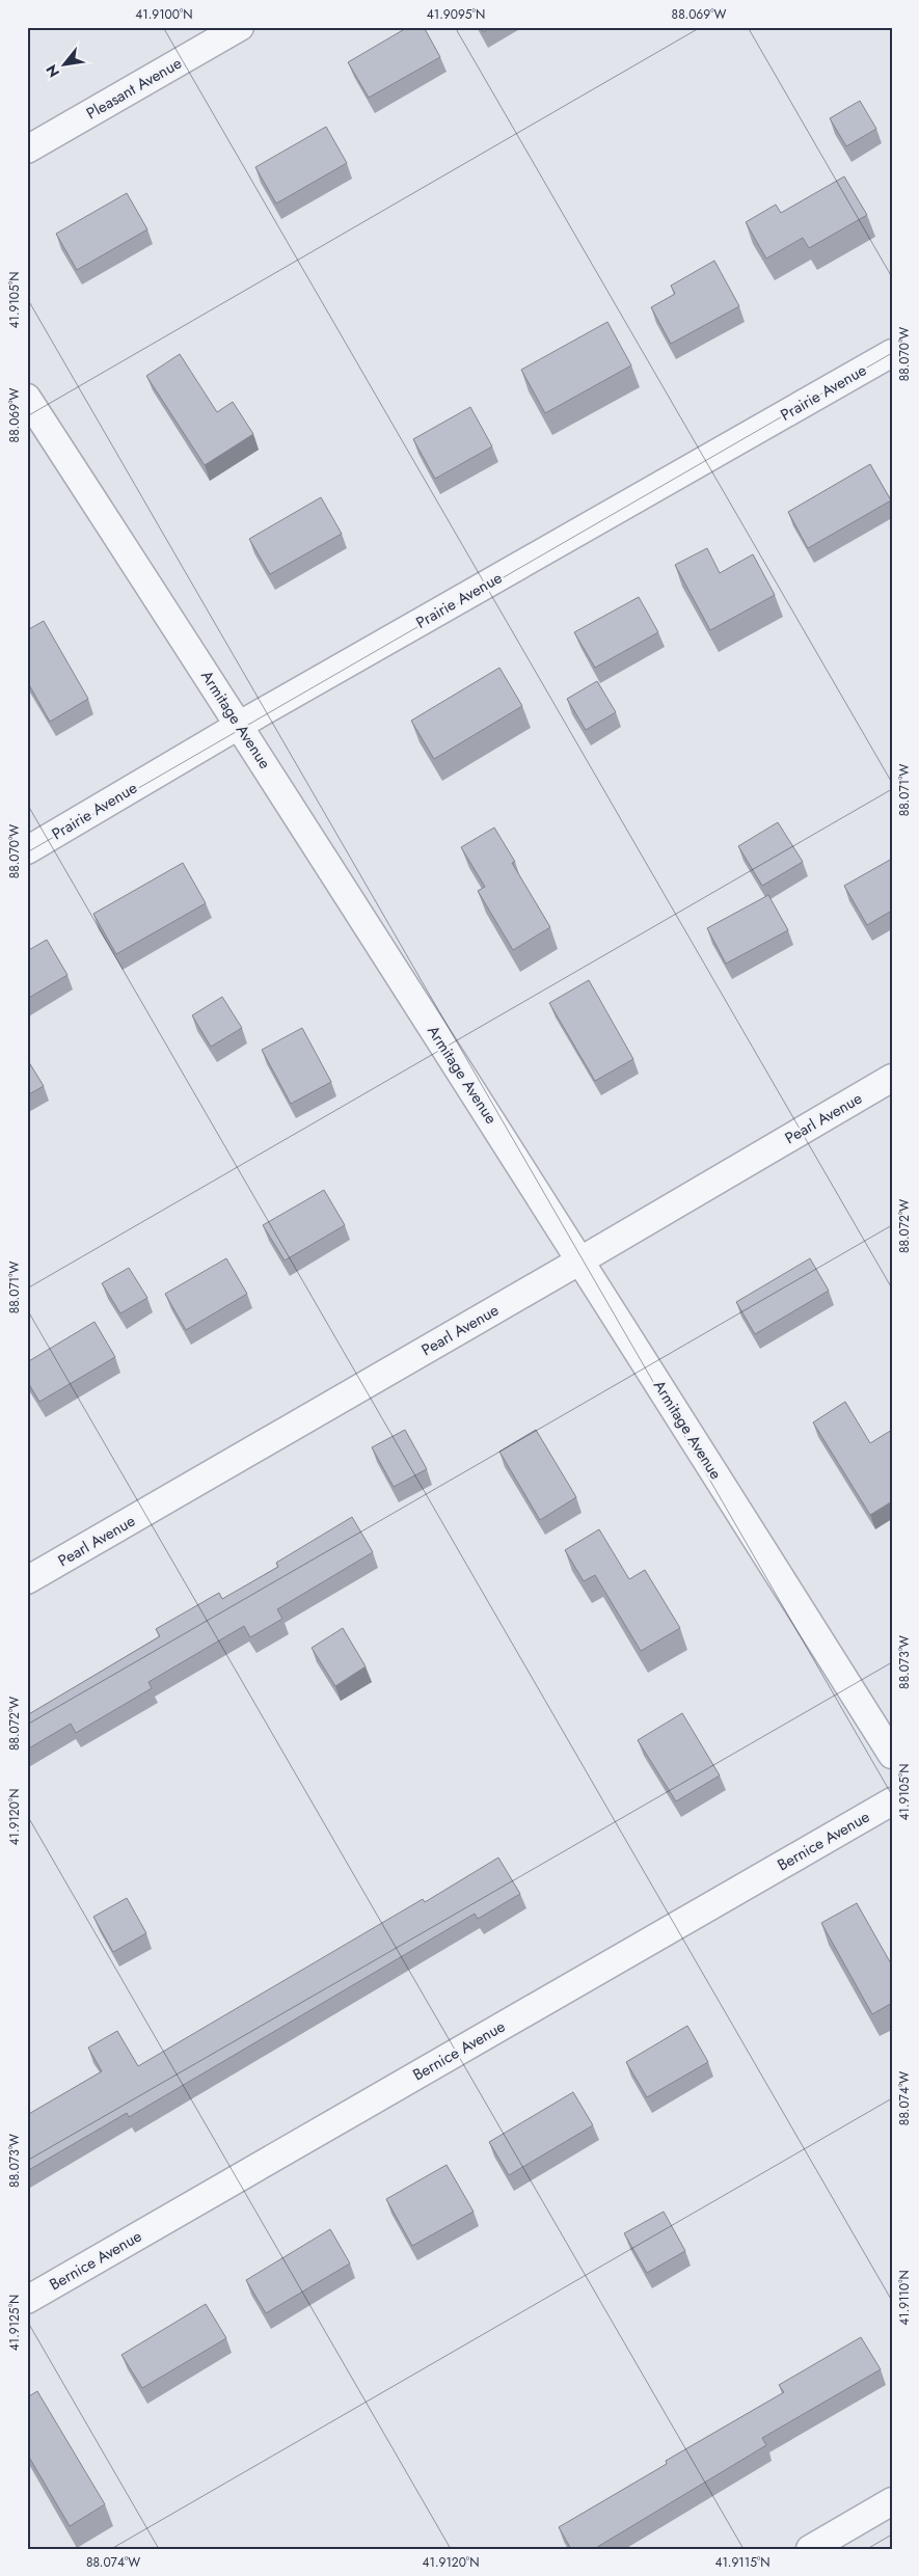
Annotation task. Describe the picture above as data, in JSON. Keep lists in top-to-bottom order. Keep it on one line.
{"streets":{"street":["Pleasant Avenue","Prairie Avenue","Armitage Avenue","Pearl Avenue","Bernice Avenue"]},"crossings":[["Prairie Avenue","Armitage Avenue"],["Armitage Avenue","Pearl Avenue"]],"north":"bottom left","coordinates":["41.9100°N","41.9095°N","88.069°W","41.9105°N","88.070°W","88.071°W","88.072°W","88.073°W","41.9120°N","88.074°W","41.9110°N","41.9125°N","41.9115°N"]}
